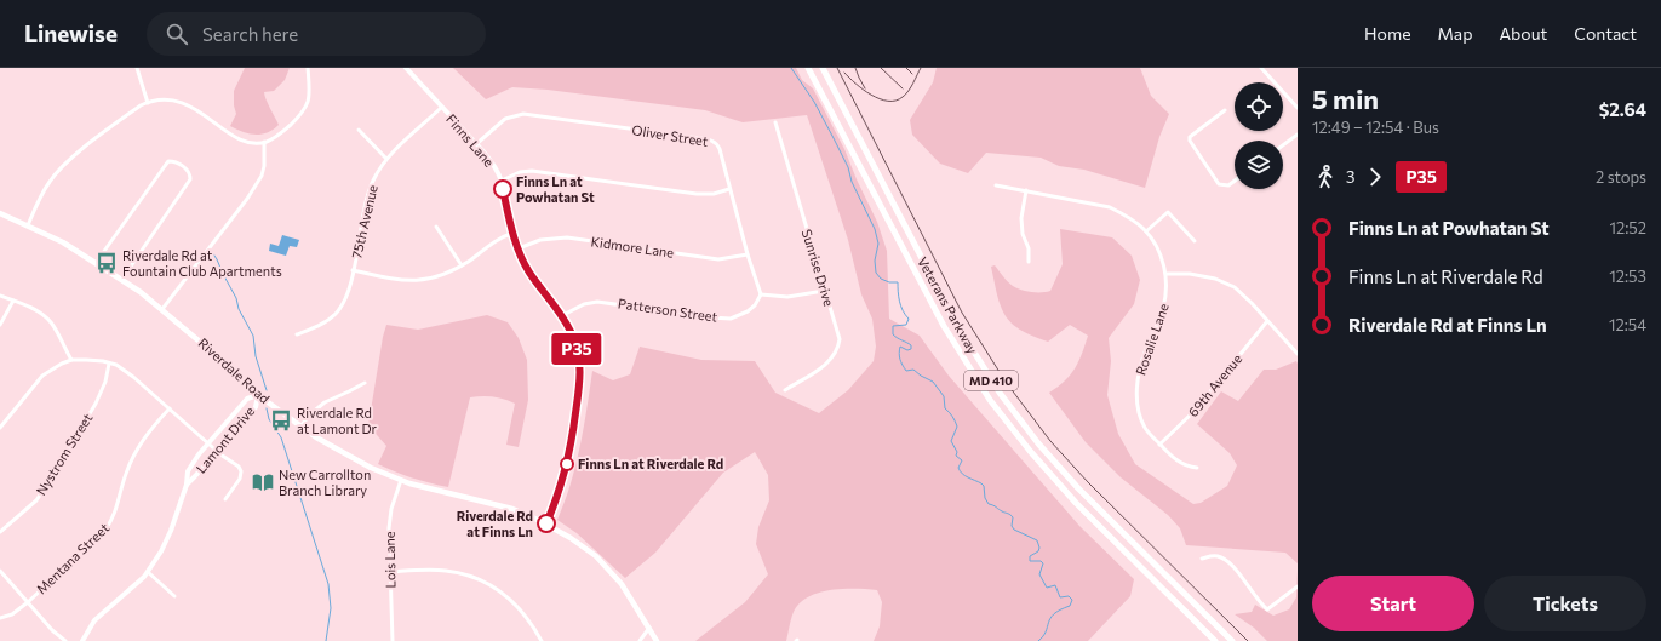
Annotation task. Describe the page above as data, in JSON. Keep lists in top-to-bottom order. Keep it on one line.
{"streets":{"main road":["Veterans Parkway","Riverdale Road","MD 410"],"street":["Oliver Street","Finns Lane","75th Avenue","Kidmore Lane","Sunrise Drive","Patterson Street","Rosalie Lane","69th Avenue","Lamont Drive","Nystrom Street","Mentana Street","Lois Lane"]},"crossings":[["Oliver Street","Finns Lane"],["Oliver Street","Kidmore Lane"],["Oliver Street","Patterson Street"],["Finns Lane","75th Avenue"],["Finns Lane","Kidmore Lane"],["Finns Lane","Patterson Street"],["Finns Lane","Riverdale Road"],["Rosalie Lane","69th Avenue"],["Riverdale Road","Lamont Drive"],["Riverdale Road","Lois Lane"]],"places":{"other":["Finns Ln at Powhatan St","Finns Ln at Riverdale Rd","Riverdale Rd at Finns Ln"],"bus stop":["Riverdale Rd at Fountain Club Apartments","Riverdale Rd at Lamont Dr"],"library":["New Carrollton Branch Library"]},"lines":["bus line P35"],"page":{"header":"Linewise","search":"Search here","nav":["Home","Map","About","Contact"],"on_map":"P35","heading":["5 min","12:49 – 12:54 · Bus","$2.64"],"legs":["3","P35","2 stops"],"list":[{"name":"Finns Ln at Powhatan St","value":"12:52"},{"name":"Finns Ln at Riverdale Rd","value":"12:53"},{"name":"Riverdale Rd at Finns Ln","value":"12:54"}],"buttons":["Start","Tickets"]}}
